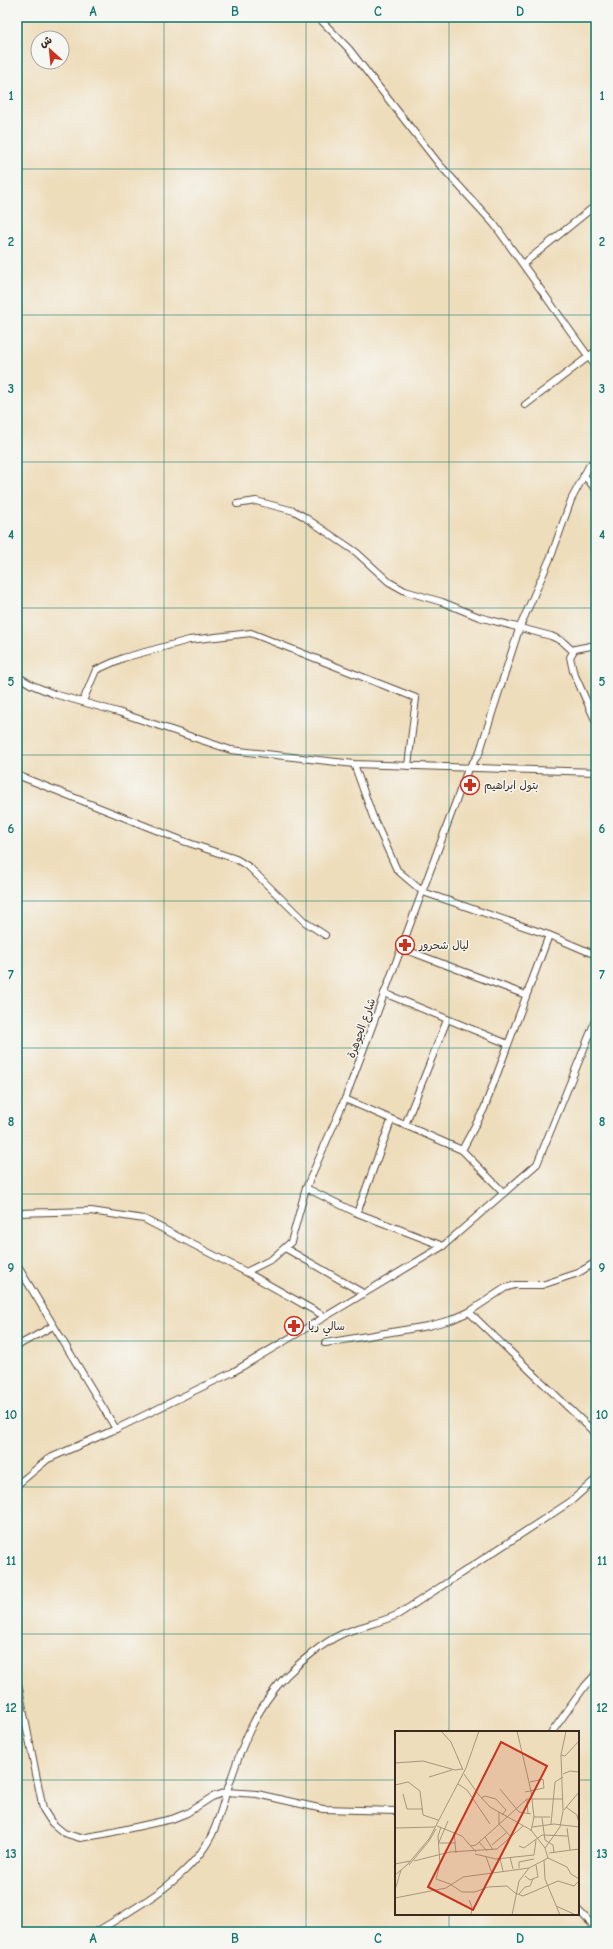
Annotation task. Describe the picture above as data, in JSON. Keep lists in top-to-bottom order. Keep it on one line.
{"streets":{"street":["شارع الجوهرة"]},"places":{"pharmacy":["بتول ابراهيم","ليال شحرور","سالي ريا"]},"north":"top left","grid":{"columns":["A","B","C","D"],"rows":["1","2","3","4","5","6","7","8","9","10","11","12","13"]}}
